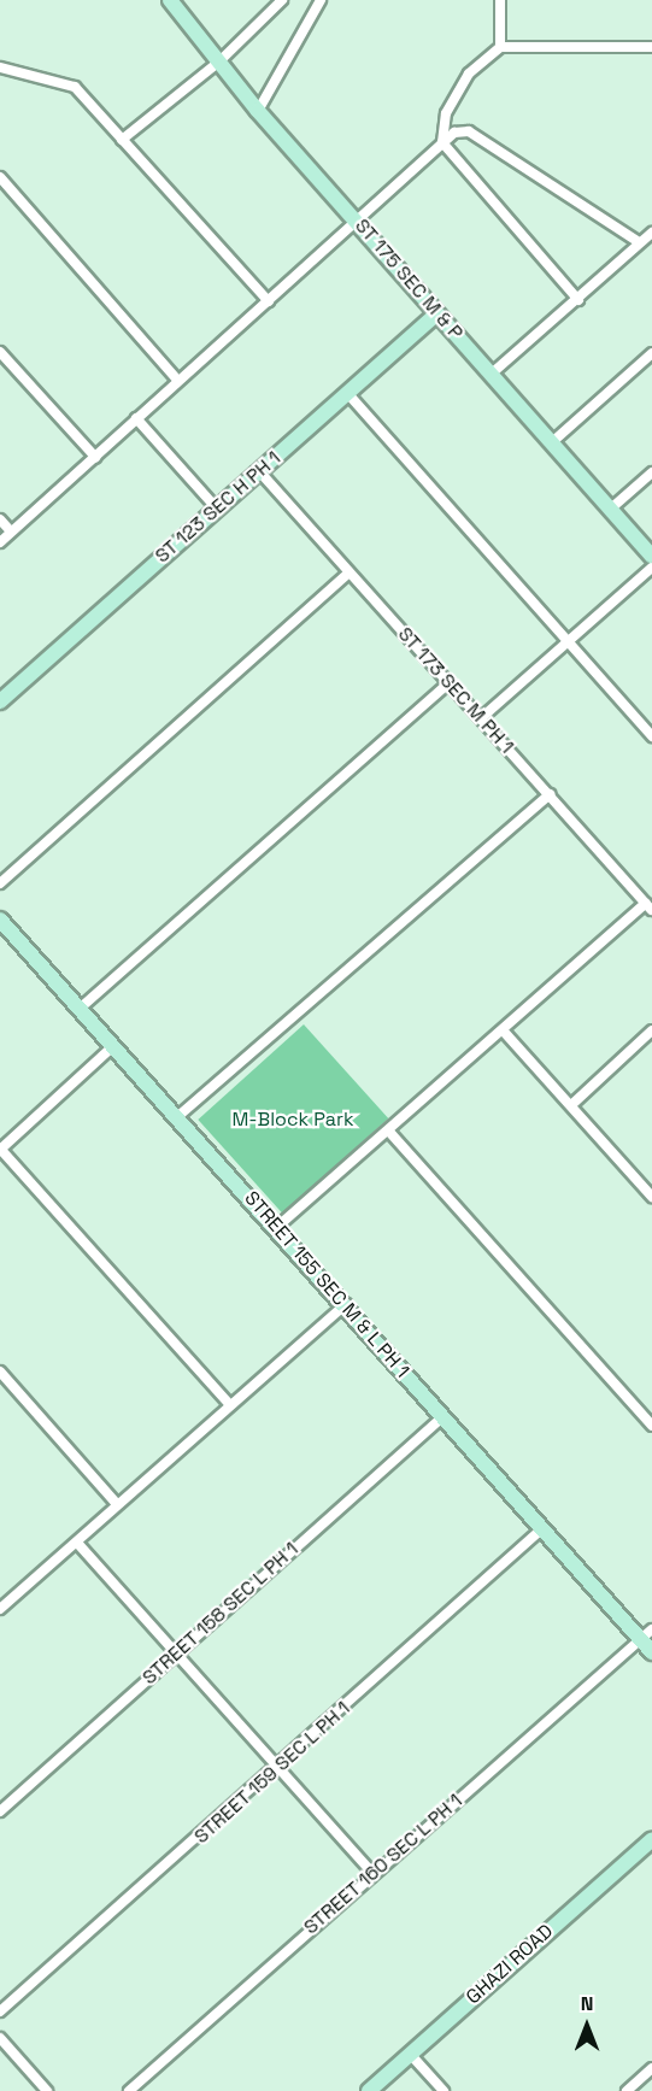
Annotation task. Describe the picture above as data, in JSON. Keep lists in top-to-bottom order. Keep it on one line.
{"streets":{"street":["ST 175 SEC M & P","ST 123 SEC H PH 1","ST 173 SEC M PH 1","STREET 155 SEC M & L PH 1","STREET 158 SEC L PH 1","STREET 159 SEC L PH 1","STREET 160 SEC L PH 1","GHAZI ROAD"]},"crossings":[["ST 175 SEC M & P","ST 123 SEC H PH 1"],["ST 123 SEC H PH 1","ST 173 SEC M PH 1"],["STREET 155 SEC M & L PH 1","STREET 158 SEC L PH 1"],["STREET 155 SEC M & L PH 1","STREET 159 SEC L PH 1"],["STREET 155 SEC M & L PH 1","STREET 160 SEC L PH 1"]],"parks":["M-Block Park"],"north":"top"}
